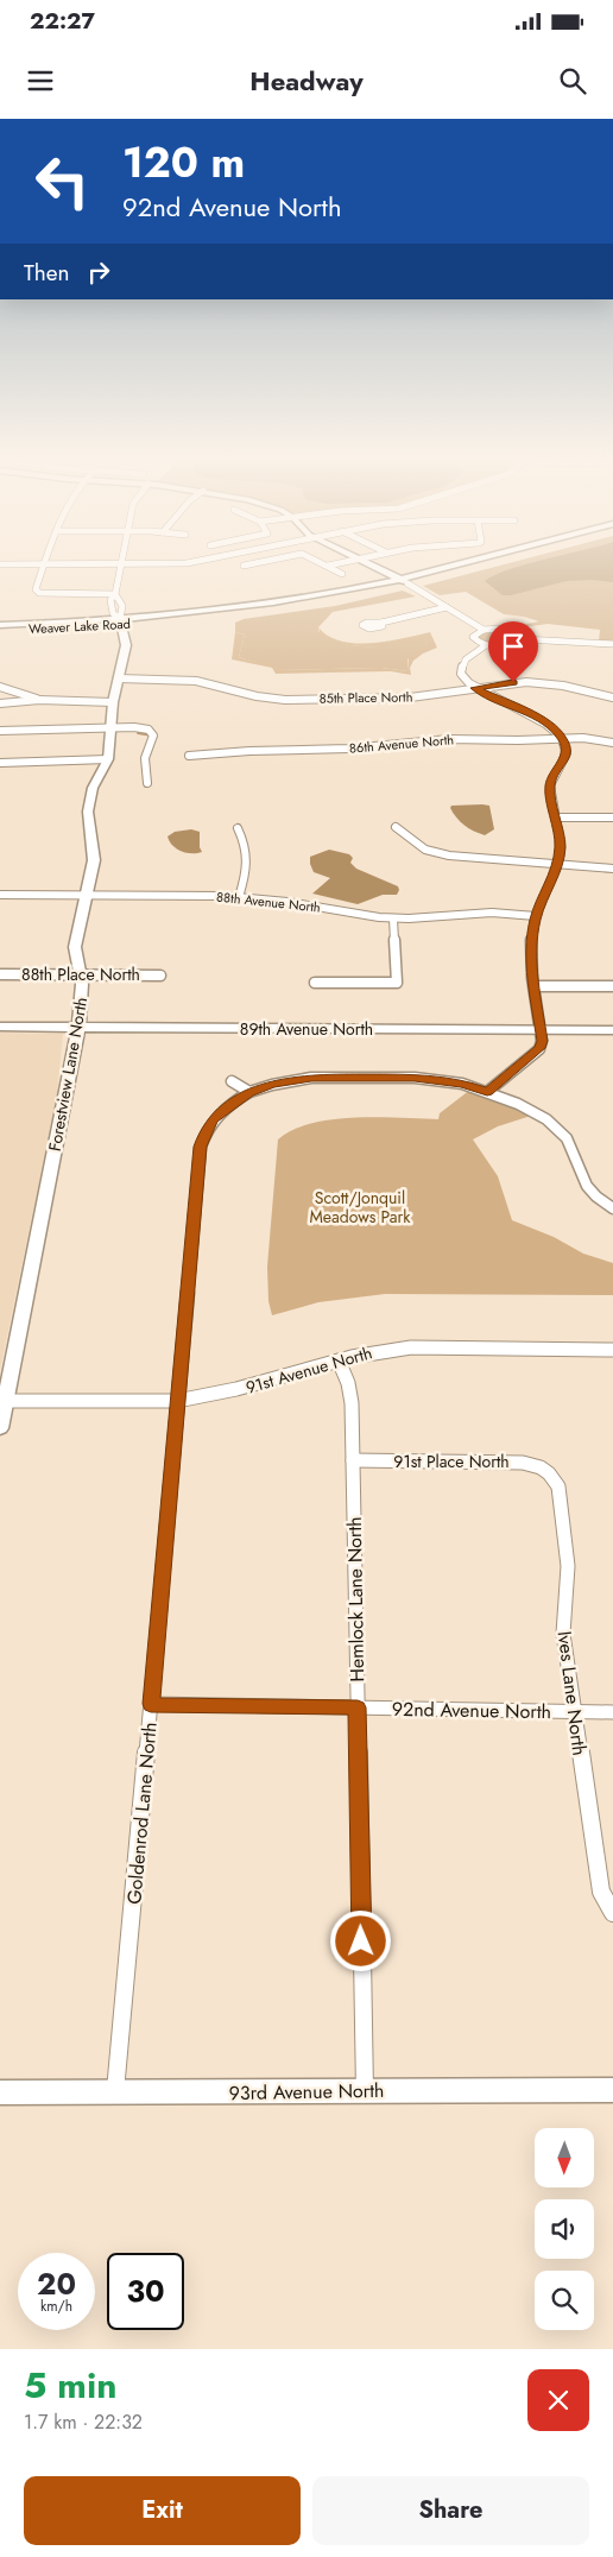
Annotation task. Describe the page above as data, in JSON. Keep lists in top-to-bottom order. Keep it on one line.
{"streets":{"street":["Weaver Lake Road","85th Place North","86th Avenue North","88th Avenue North","88th Place North","89th Avenue North","Forestview Lane North","91st Avenue North","91st Place North","Hemlock Lane North","Ives Lane North","92nd Avenue North","Goldenrod Lane North","93rd Avenue North"]},"crossings":[["Weaver Lake Road","Forestview Lane North"],["85th Place North","Forestview Lane North"],["88th Avenue North","Forestview Lane North"],["88th Place North","Forestview Lane North"],["89th Avenue North","Forestview Lane North"],["Forestview Lane North","91st Avenue North"],["91st Avenue North","Hemlock Lane North"],["91st Avenue North","Goldenrod Lane North"],["91st Place North","Hemlock Lane North"],["91st Place North","Ives Lane North"],["Hemlock Lane North","92nd Avenue North"],["Hemlock Lane North","93rd Avenue North"],["Ives Lane North","92nd Avenue North"],["92nd Avenue North","Goldenrod Lane North"],["Goldenrod Lane North","93rd Avenue North"]],"parks":["Scott/Jonquil Meadows Park"],"north":"bottom","page":{"status":"22:27","header":"Headway","turn":["120 m","92nd Avenue North"],"then":"Then","speed":"20 km/h","limit":"30","heading":["5 min","1.7 km · 22:32"],"buttons":["Exit","Share"]}}
